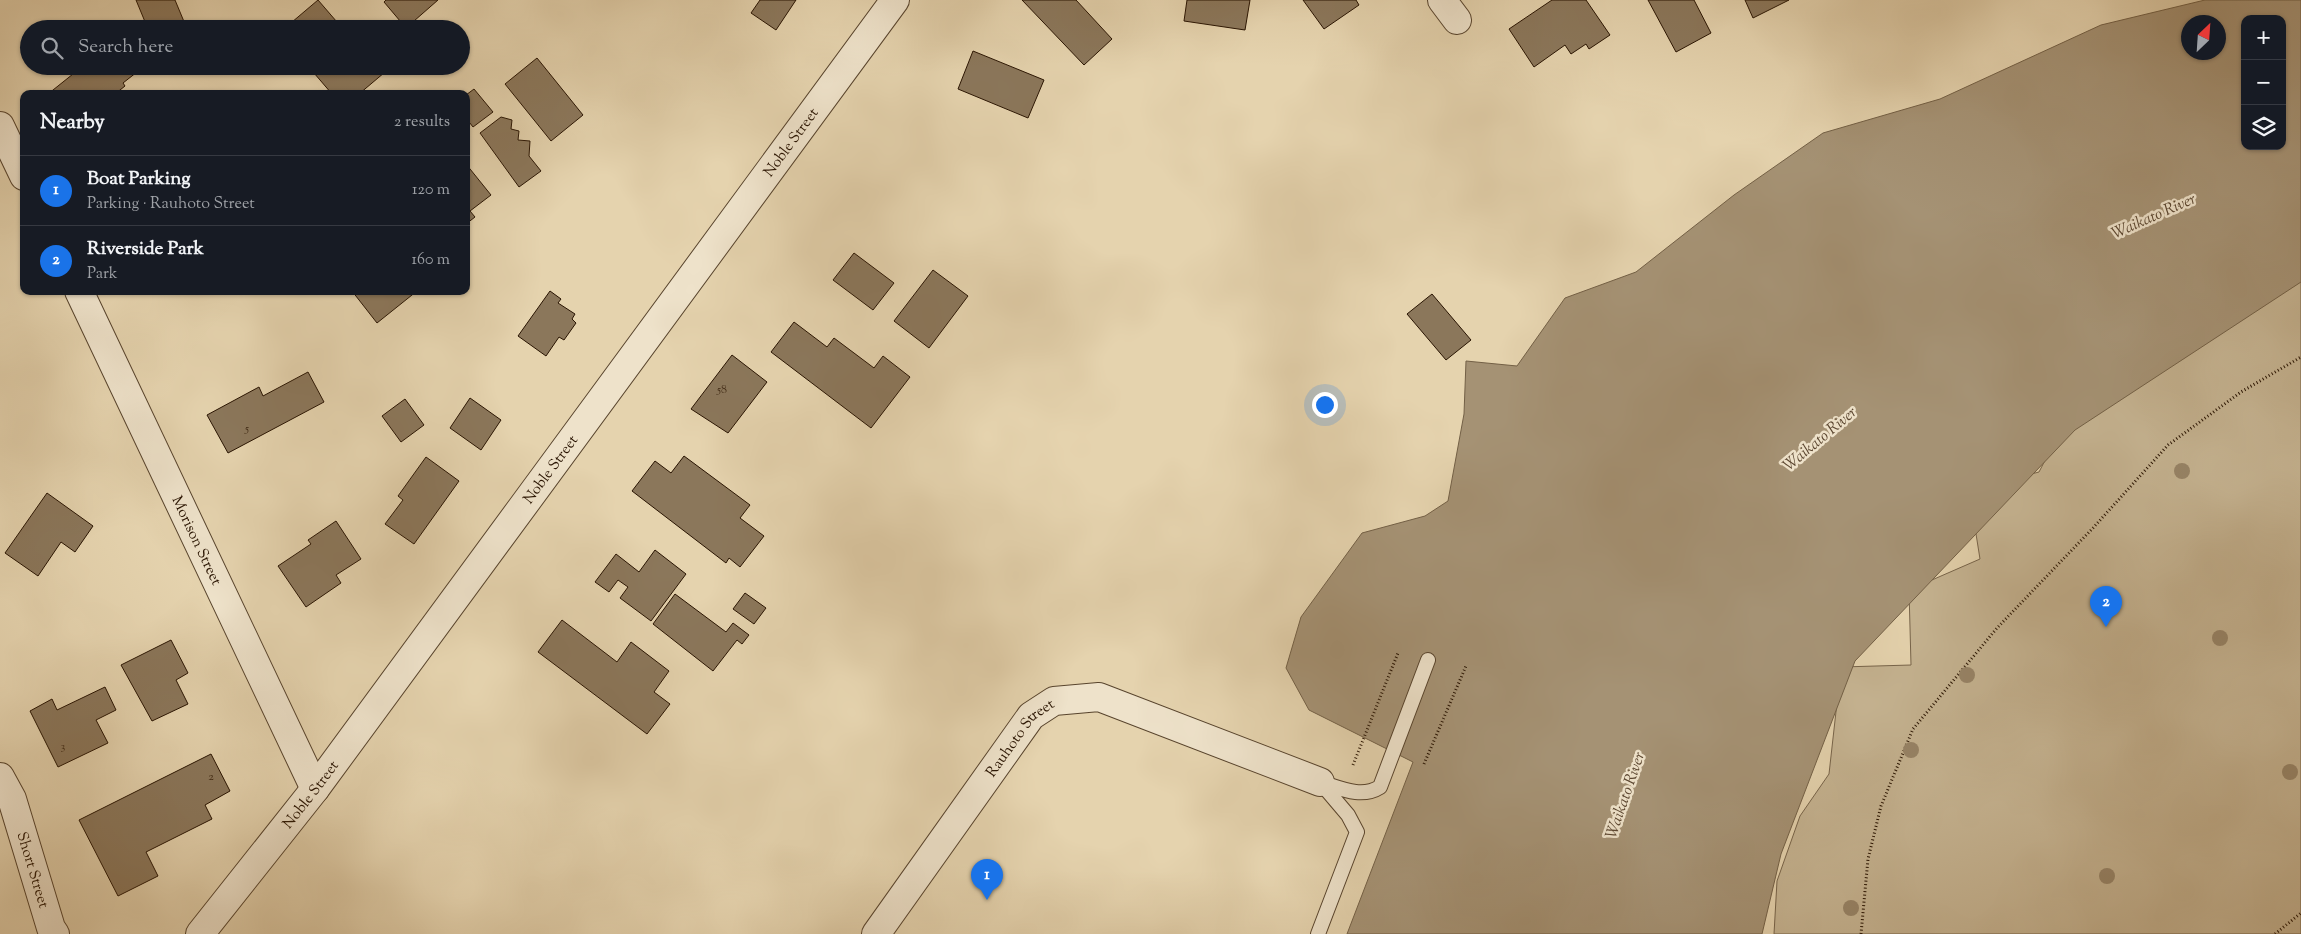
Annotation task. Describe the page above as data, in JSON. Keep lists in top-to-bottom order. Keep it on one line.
{"streets":{"street":["Noble Street","Morison Street","Rauhoto Street","Short Street"]},"crossings":[["Noble Street","Morison Street"]],"water":["Waikato River"],"house_numbers":["58","5","3","2"],"north":"top right","page":{"map_buttons":["+","−"],"search":"Search here","heading":["Nearby","2 results"],"list":[{"mark":"1","name":"Boat Parking","note":"Parking · Rauhoto Street","value":"120 m"},{"mark":"2","name":"Riverside Park","note":"Park","value":"160 m"}],"pins":["2","1"]}}
